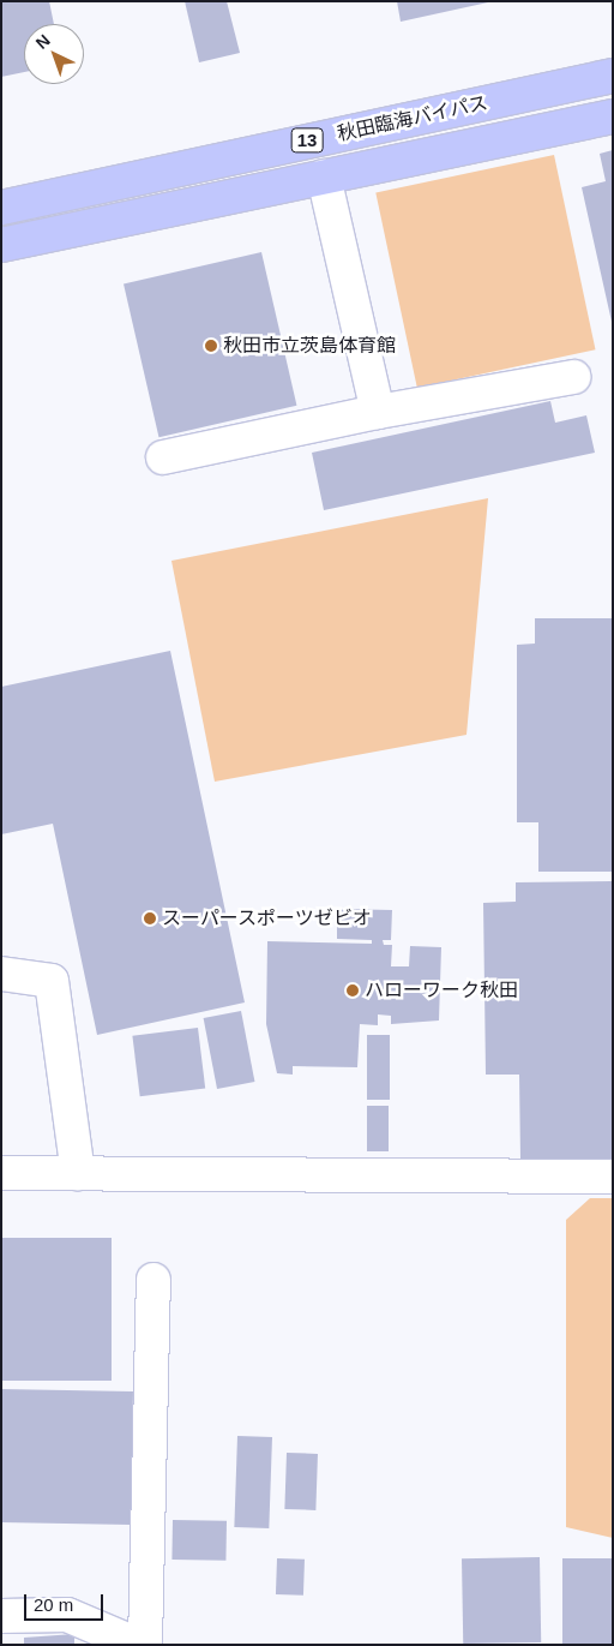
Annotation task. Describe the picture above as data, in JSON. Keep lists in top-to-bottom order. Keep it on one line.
{"streets":{"highway":["秋田臨海バイパス","13"]},"places":["秋田市立茨島体育館","スーパースポーツゼビオ","ハローワーク秋田"],"scale_bar":"20 m","north":"top left"}
